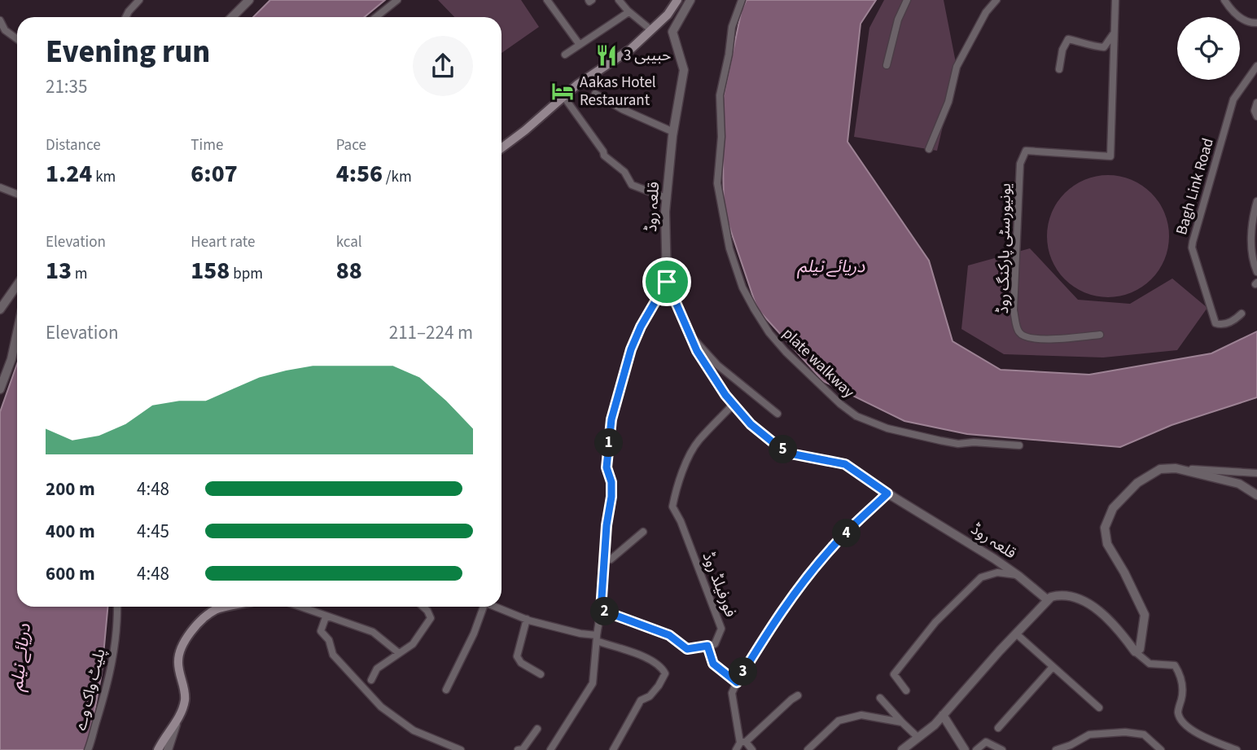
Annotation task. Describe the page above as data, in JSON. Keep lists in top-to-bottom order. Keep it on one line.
{"streets":{"street":["Bagh Link Road","قلعہ روڈ","یونیورسٹی پارکنگ روڈ","plate walkway","فورفیلڈ روڈ","پلیٹ واک وے"]},"crossings":[["قلعہ روڈ","فورفیلڈ روڈ"]],"water":["دریائے نیلم"],"places":{"restaurant":["حبیبی 3"],"hotel":["Aakas Hotel Restaurant"]},"page":{"heading":["Evening run","21:35"],"stats":[["Distance","1.24 km"],["Time","6:07"],["Pace","4:56 /km"],["Elevation","13 m"],["Heart rate","158 bpm"],["kcal","88"]],"chart":["Elevation","211–224 m"],"pins":["1","5","4","2","3"],"list":[{"name":"200 m","note":"4:48"},{"name":"400 m","note":"4:45"},{"name":"600 m","note":"4:48"}]}}
